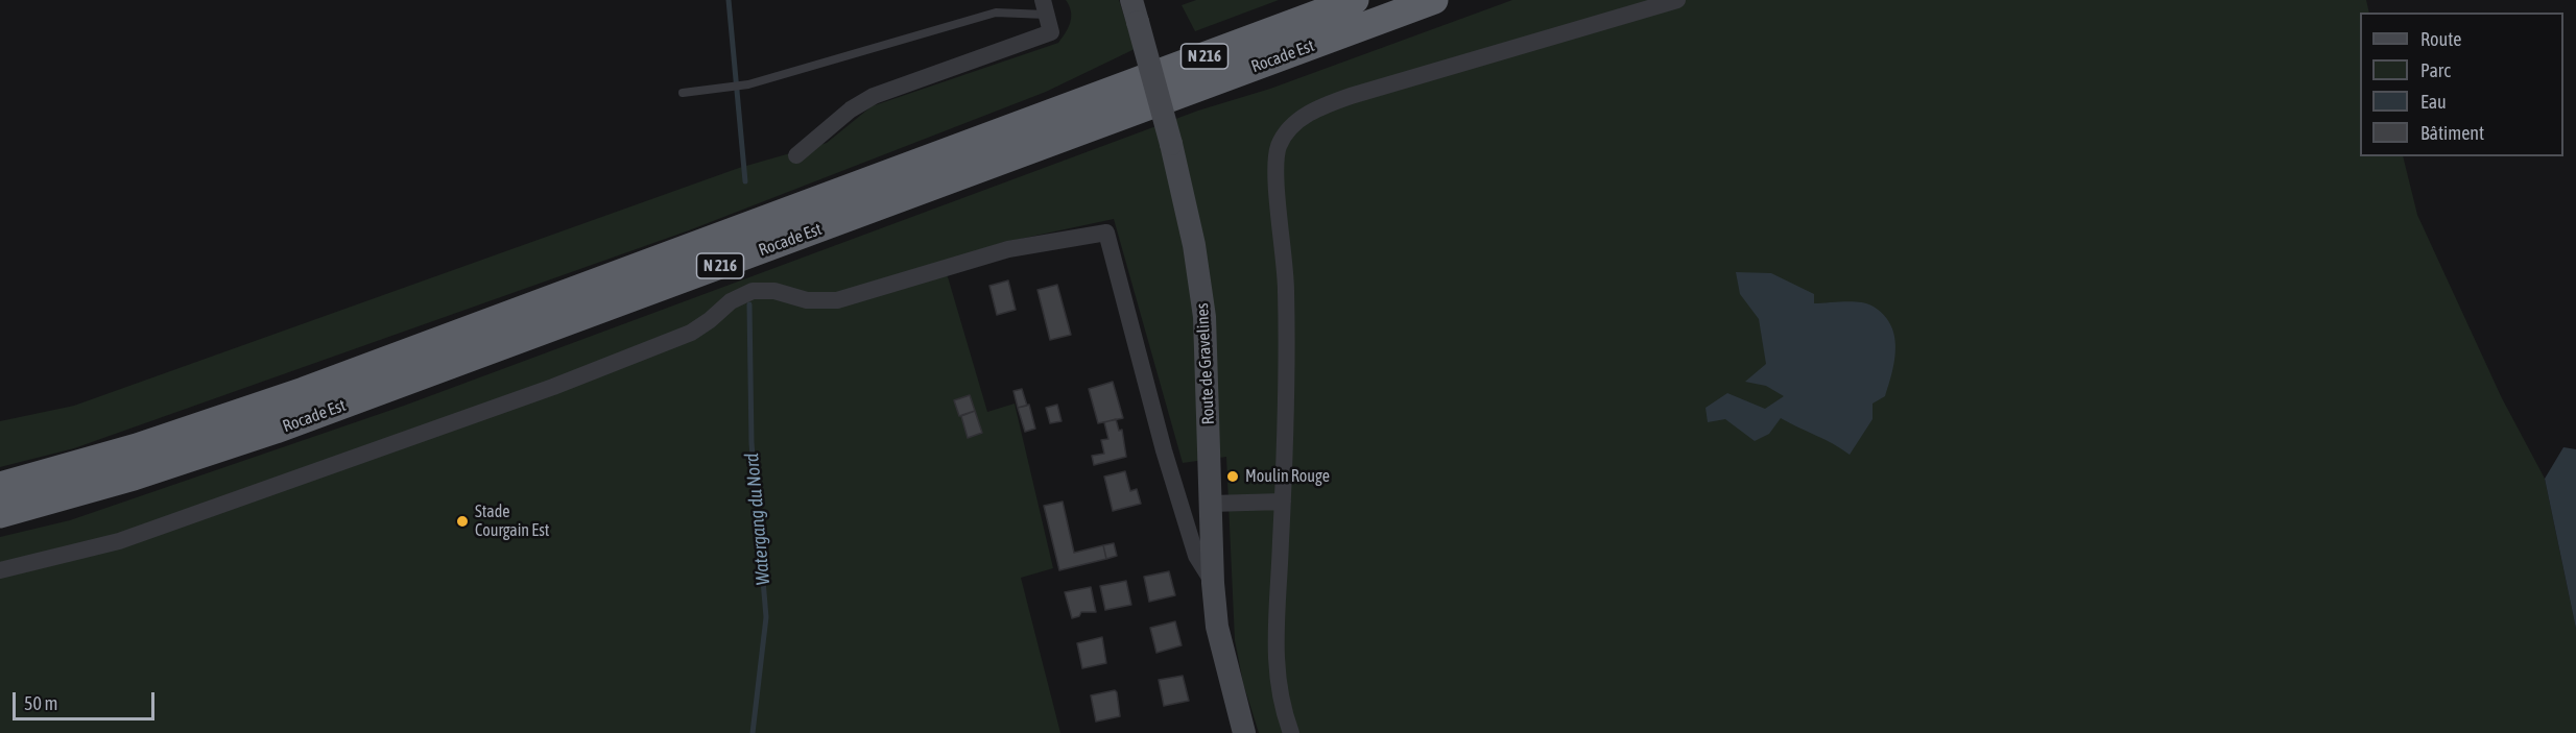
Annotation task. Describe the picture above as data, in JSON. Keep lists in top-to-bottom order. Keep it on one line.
{"streets":{"highway":["N 216","Rocade Est"],"main road":["Route de Gravelines"]},"water":["Watergang du Nord"],"places":["Moulin Rouge","Stade Courgain Est"],"legend":["Route","Parc","Eau","Bâtiment"],"scale_bar":"50 m"}
